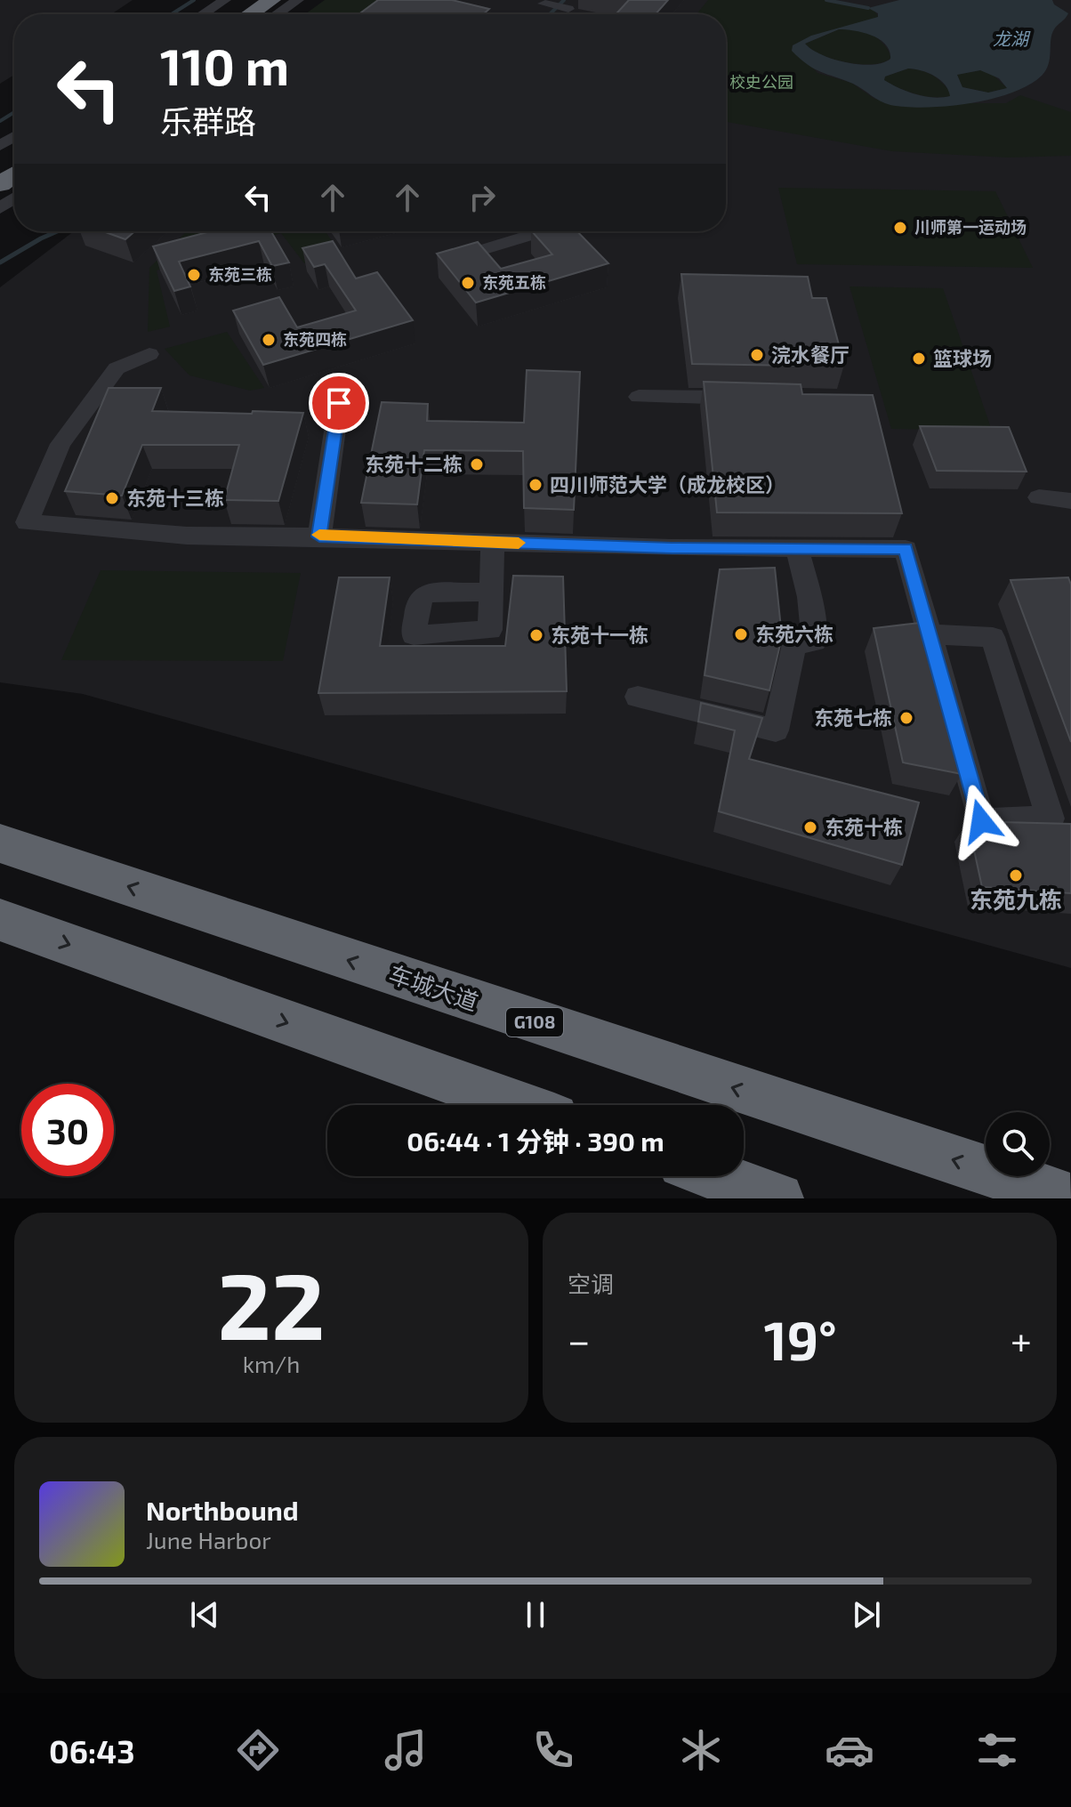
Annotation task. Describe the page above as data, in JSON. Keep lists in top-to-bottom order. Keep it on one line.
{"streets":{"highway":["车城大道","G108"]},"water":["龙湖"],"parks":["校史公园"],"places":["川师第一运动场","东苑三栋","东苑五栋","东苑四栋","浣水餐厅","篮球场","东苑十二栋","四川师范大学（成龙校区）","东苑十三栋","东苑六栋","东苑十一栋","东苑七栋","东苑十栋","东苑九栋"],"page":{"turn":["110 m","乐群路"],"limit":"30","trip":"06:44 · 1 分钟 · 390 m","tile":[["22","km/h"],"空调"],"heat":["−","19°","+"],"song":["Northbound","June Harbor"],"tabs":"06:43"}}
